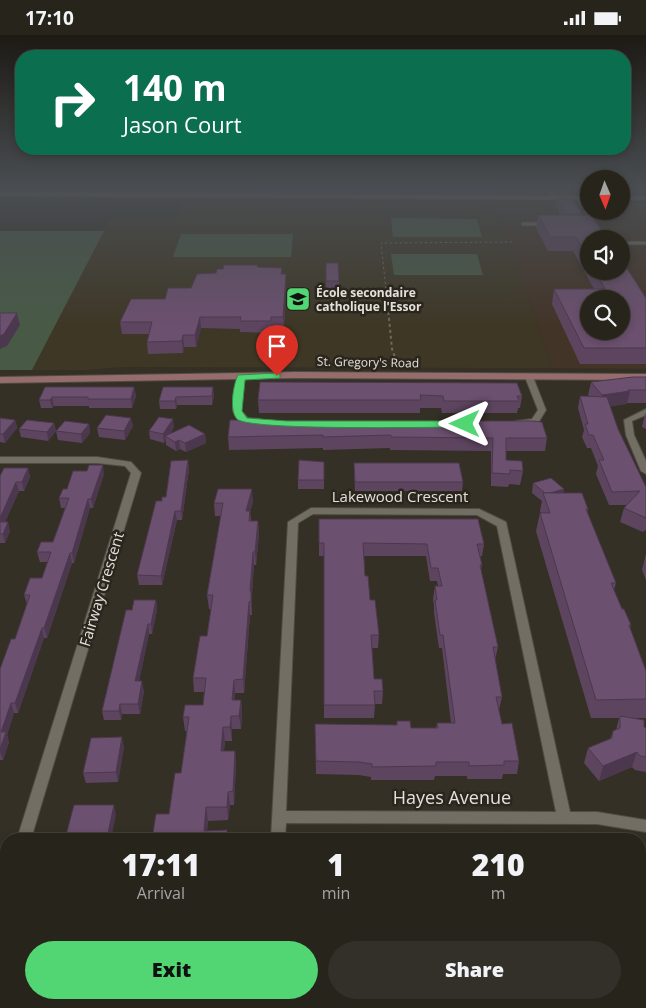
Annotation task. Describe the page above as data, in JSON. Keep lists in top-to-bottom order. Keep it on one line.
{"streets":{"main road":["St. Gregory's Road"],"street":["Lakewood Crescent","Fairway Crescent","Hayes Avenue"]},"crossings":[["Lakewood Crescent","Hayes Avenue"]],"places":{"school or university":["École secondaire catholique l'Essor"]},"north":"bottom","page":{"status":"17:10","turn":["140 m","Jason Court"],"eta":["17:11","Arrival","1","min","210","m"],"buttons":["Exit","Share"]}}
